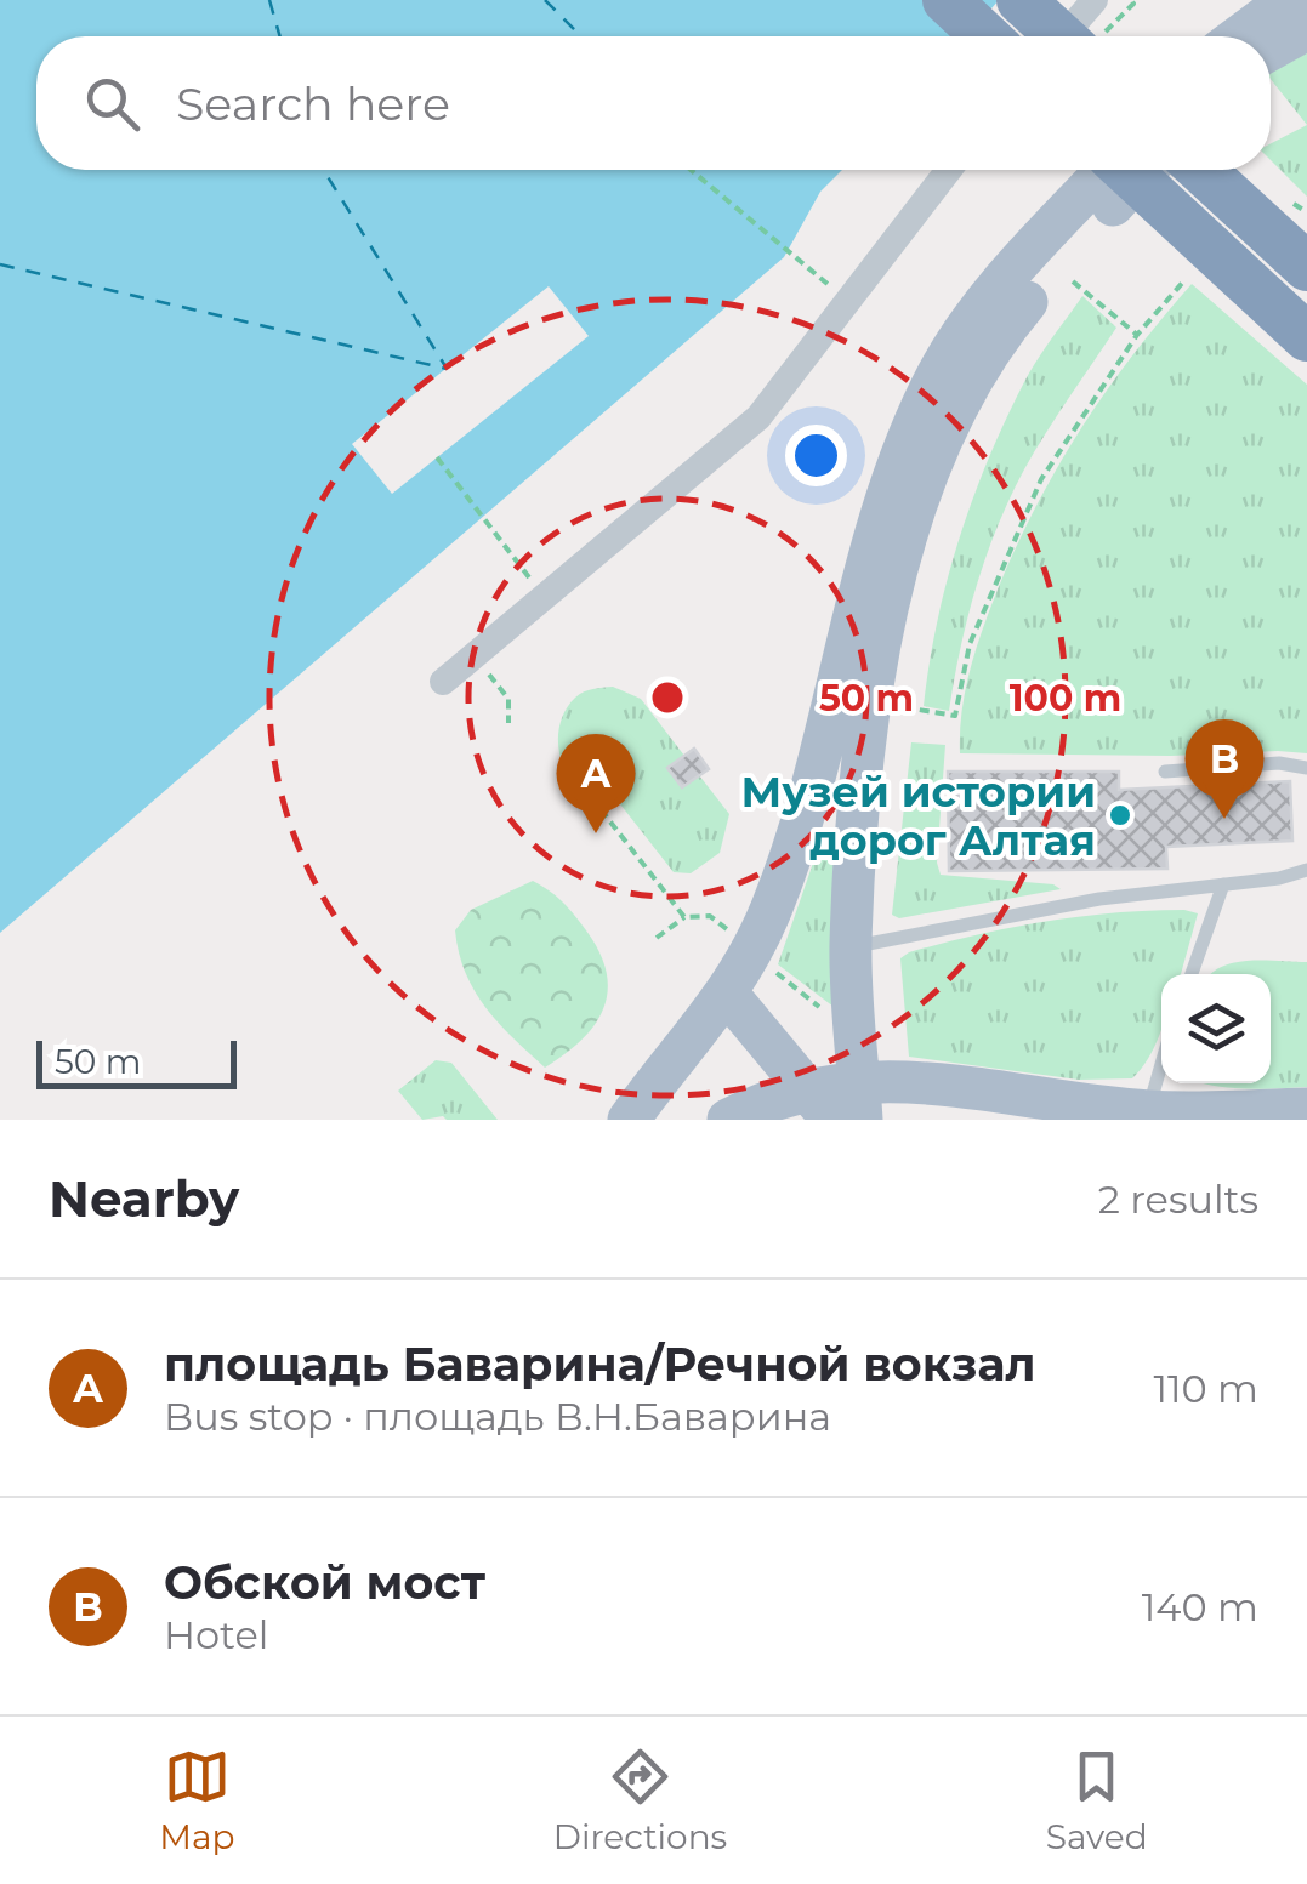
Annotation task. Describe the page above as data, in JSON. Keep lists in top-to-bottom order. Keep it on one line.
{"places":["Музей истории дорог Алтая"],"scale_bar":"50 m","page":{"search":"Search here","pins":["B","A"],"scale":"50 m","heading":["Nearby","2 results"],"list":[{"mark":"A","name":"площадь Баварина/Речной вокзал","note":"Bus stop · площадь В.Н.Баварина","value":"110 m"},{"mark":"B","name":"Обской мост","note":"Hotel","value":"140 m"}],"nav":["Map","Directions","Saved"]},"rings":["50 m","100 m"]}
